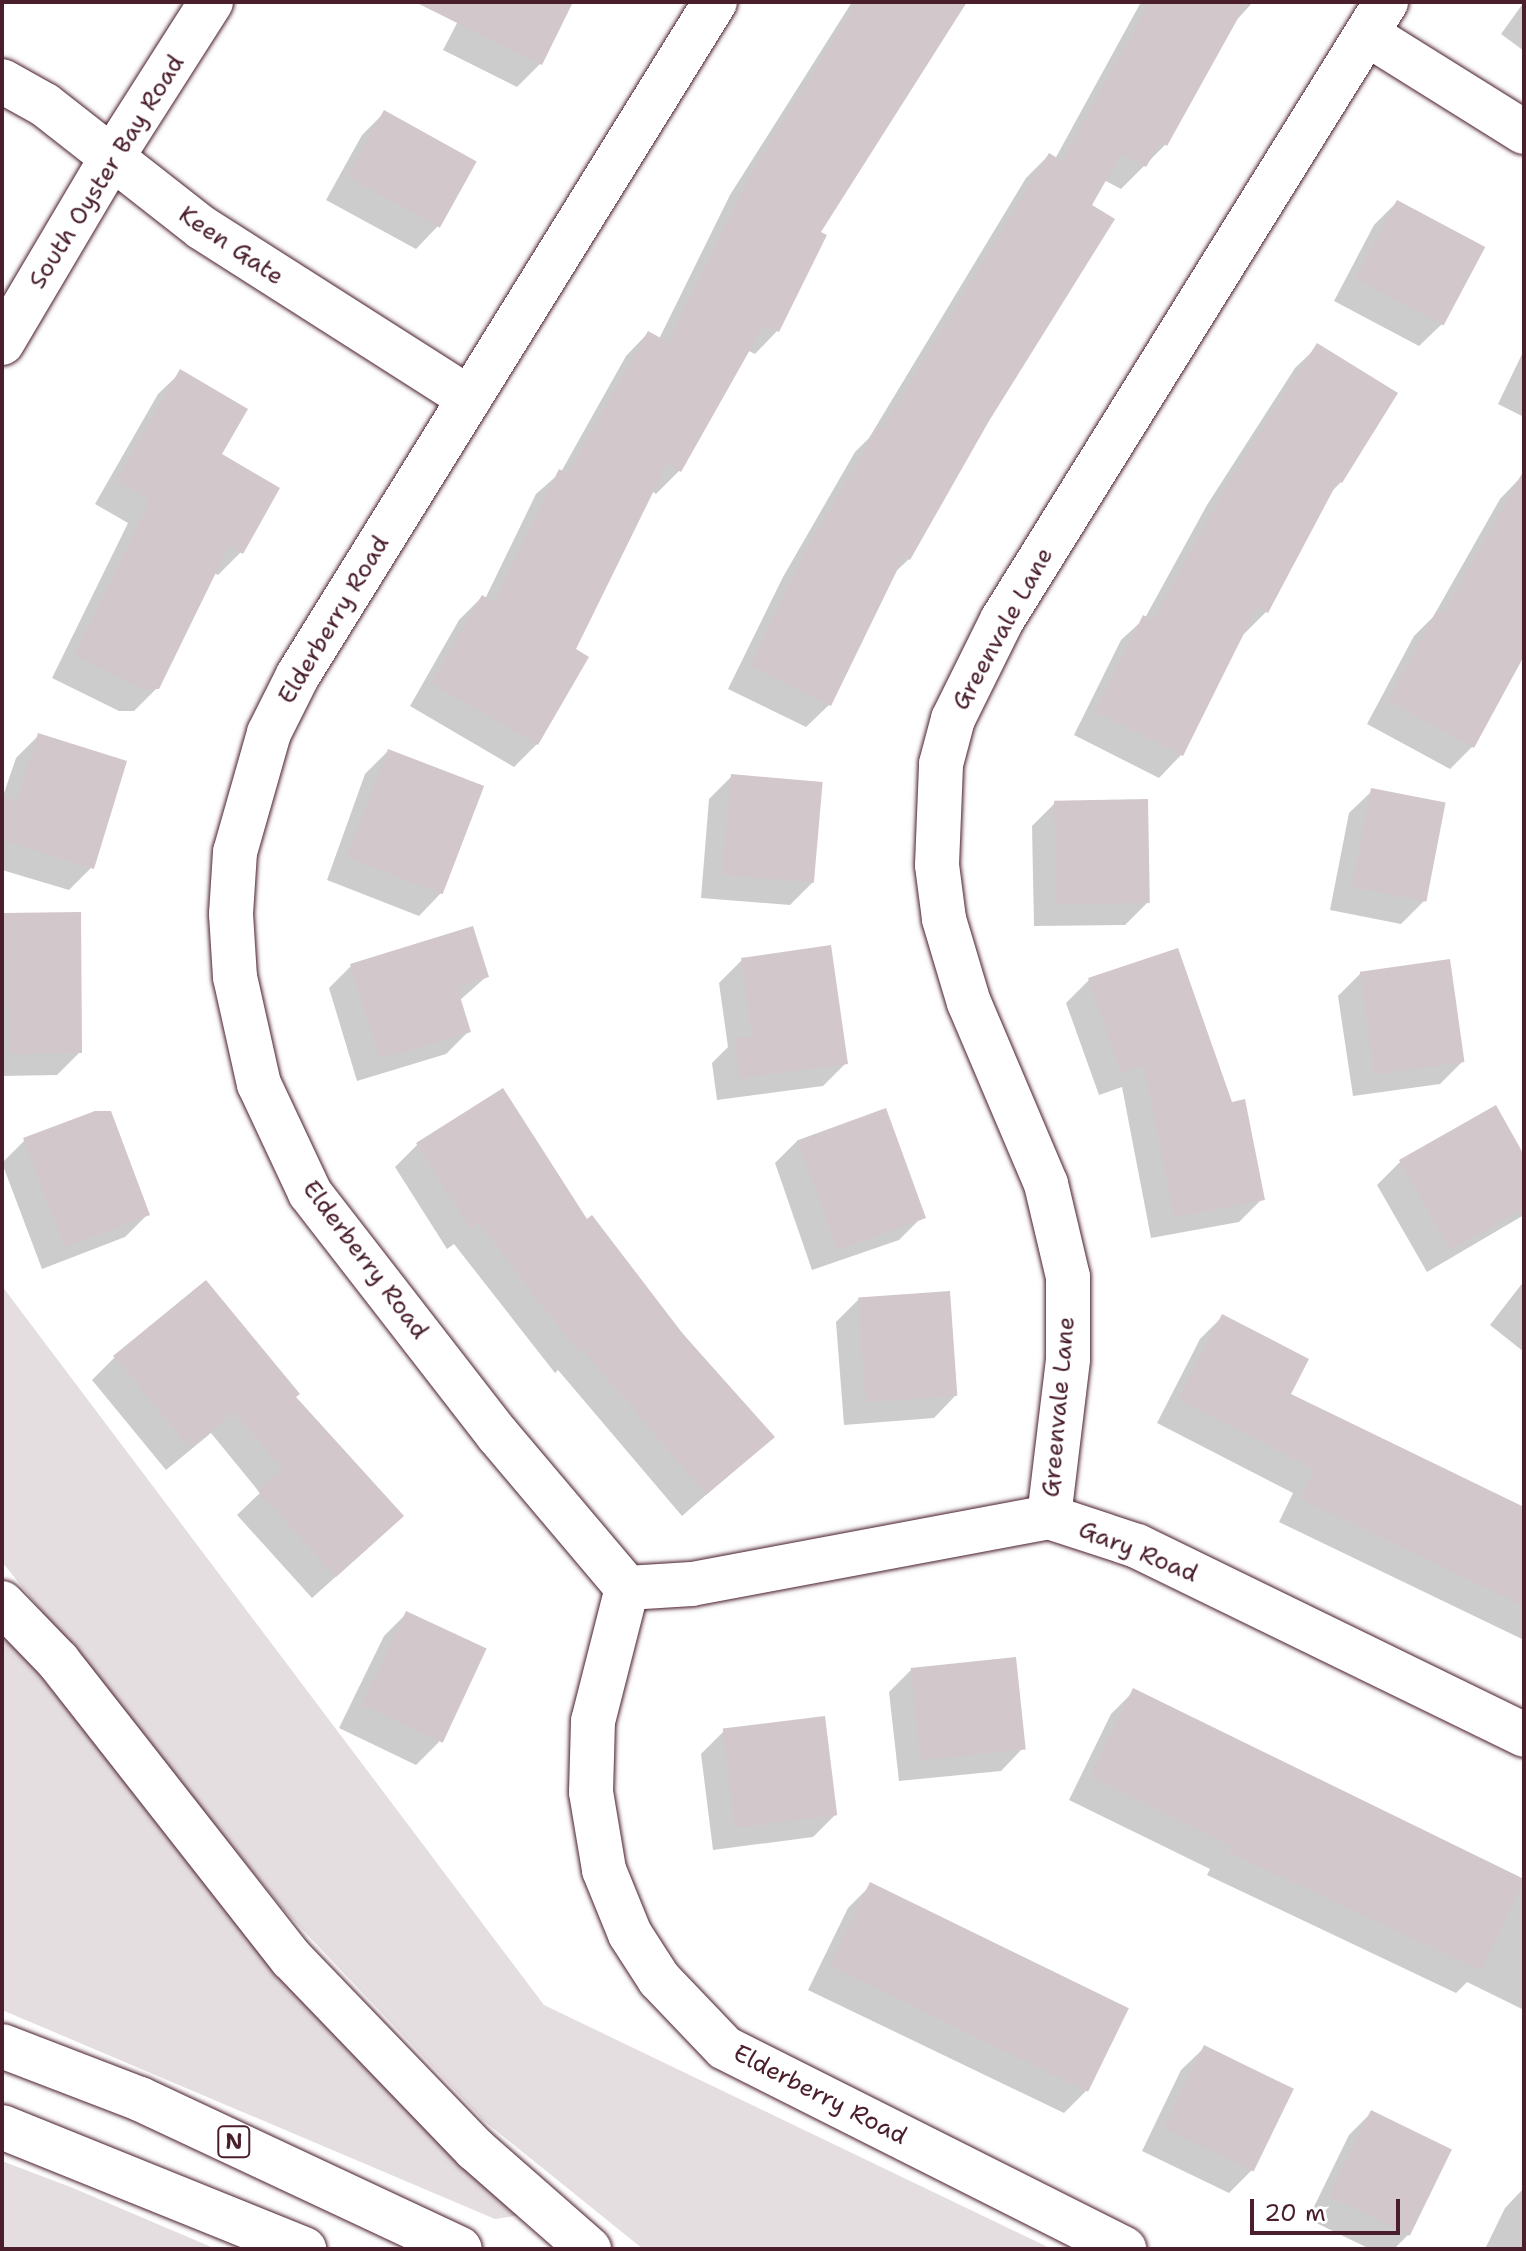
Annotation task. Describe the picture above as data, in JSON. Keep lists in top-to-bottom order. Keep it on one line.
{"streets":{"main road":["South Oyster Bay Road","Keen Gate","Elderberry Road","Greenvale Lane","Gary Road","N"]},"crossings":[["South Oyster Bay Road","Keen Gate"],["Keen Gate","Elderberry Road"],["Elderberry Road","Gary Road"],["Greenvale Lane","Gary Road"]],"scale_bar":"20 m"}
